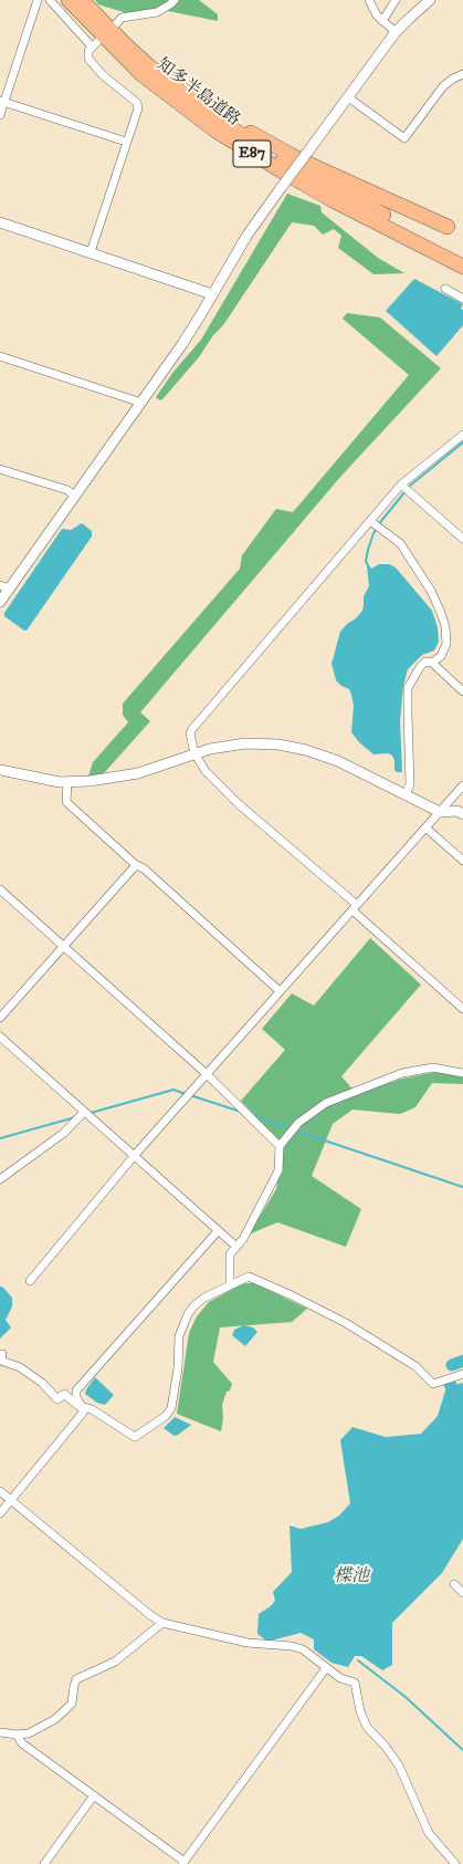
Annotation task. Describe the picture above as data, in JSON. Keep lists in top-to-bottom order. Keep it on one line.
{"streets":{"highway":["知多半島道路","E87"]},"water":["楪池"]}
